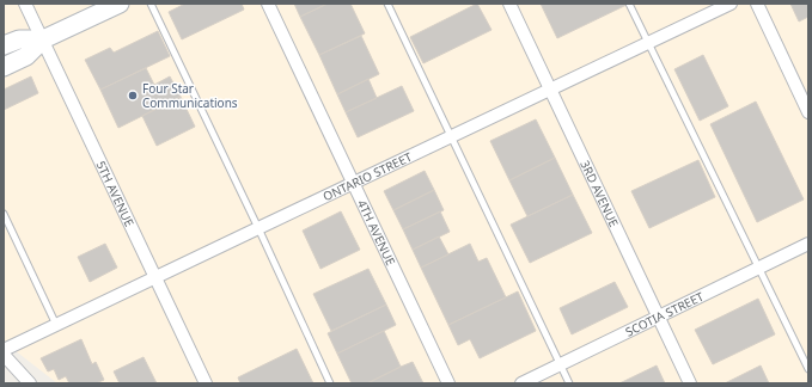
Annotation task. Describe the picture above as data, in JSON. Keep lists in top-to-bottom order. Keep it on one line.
{"streets":{"street":["ONTARIO STREET","5TH AVENUE","3RD AVENUE","4TH AVENUE","SCOTIA STREET"]},"crossings":[["ONTARIO STREET","5TH AVENUE"],["ONTARIO STREET","3RD AVENUE"],["ONTARIO STREET","4TH AVENUE"],["3RD AVENUE","SCOTIA STREET"]],"places":["Four Star Communications"]}
